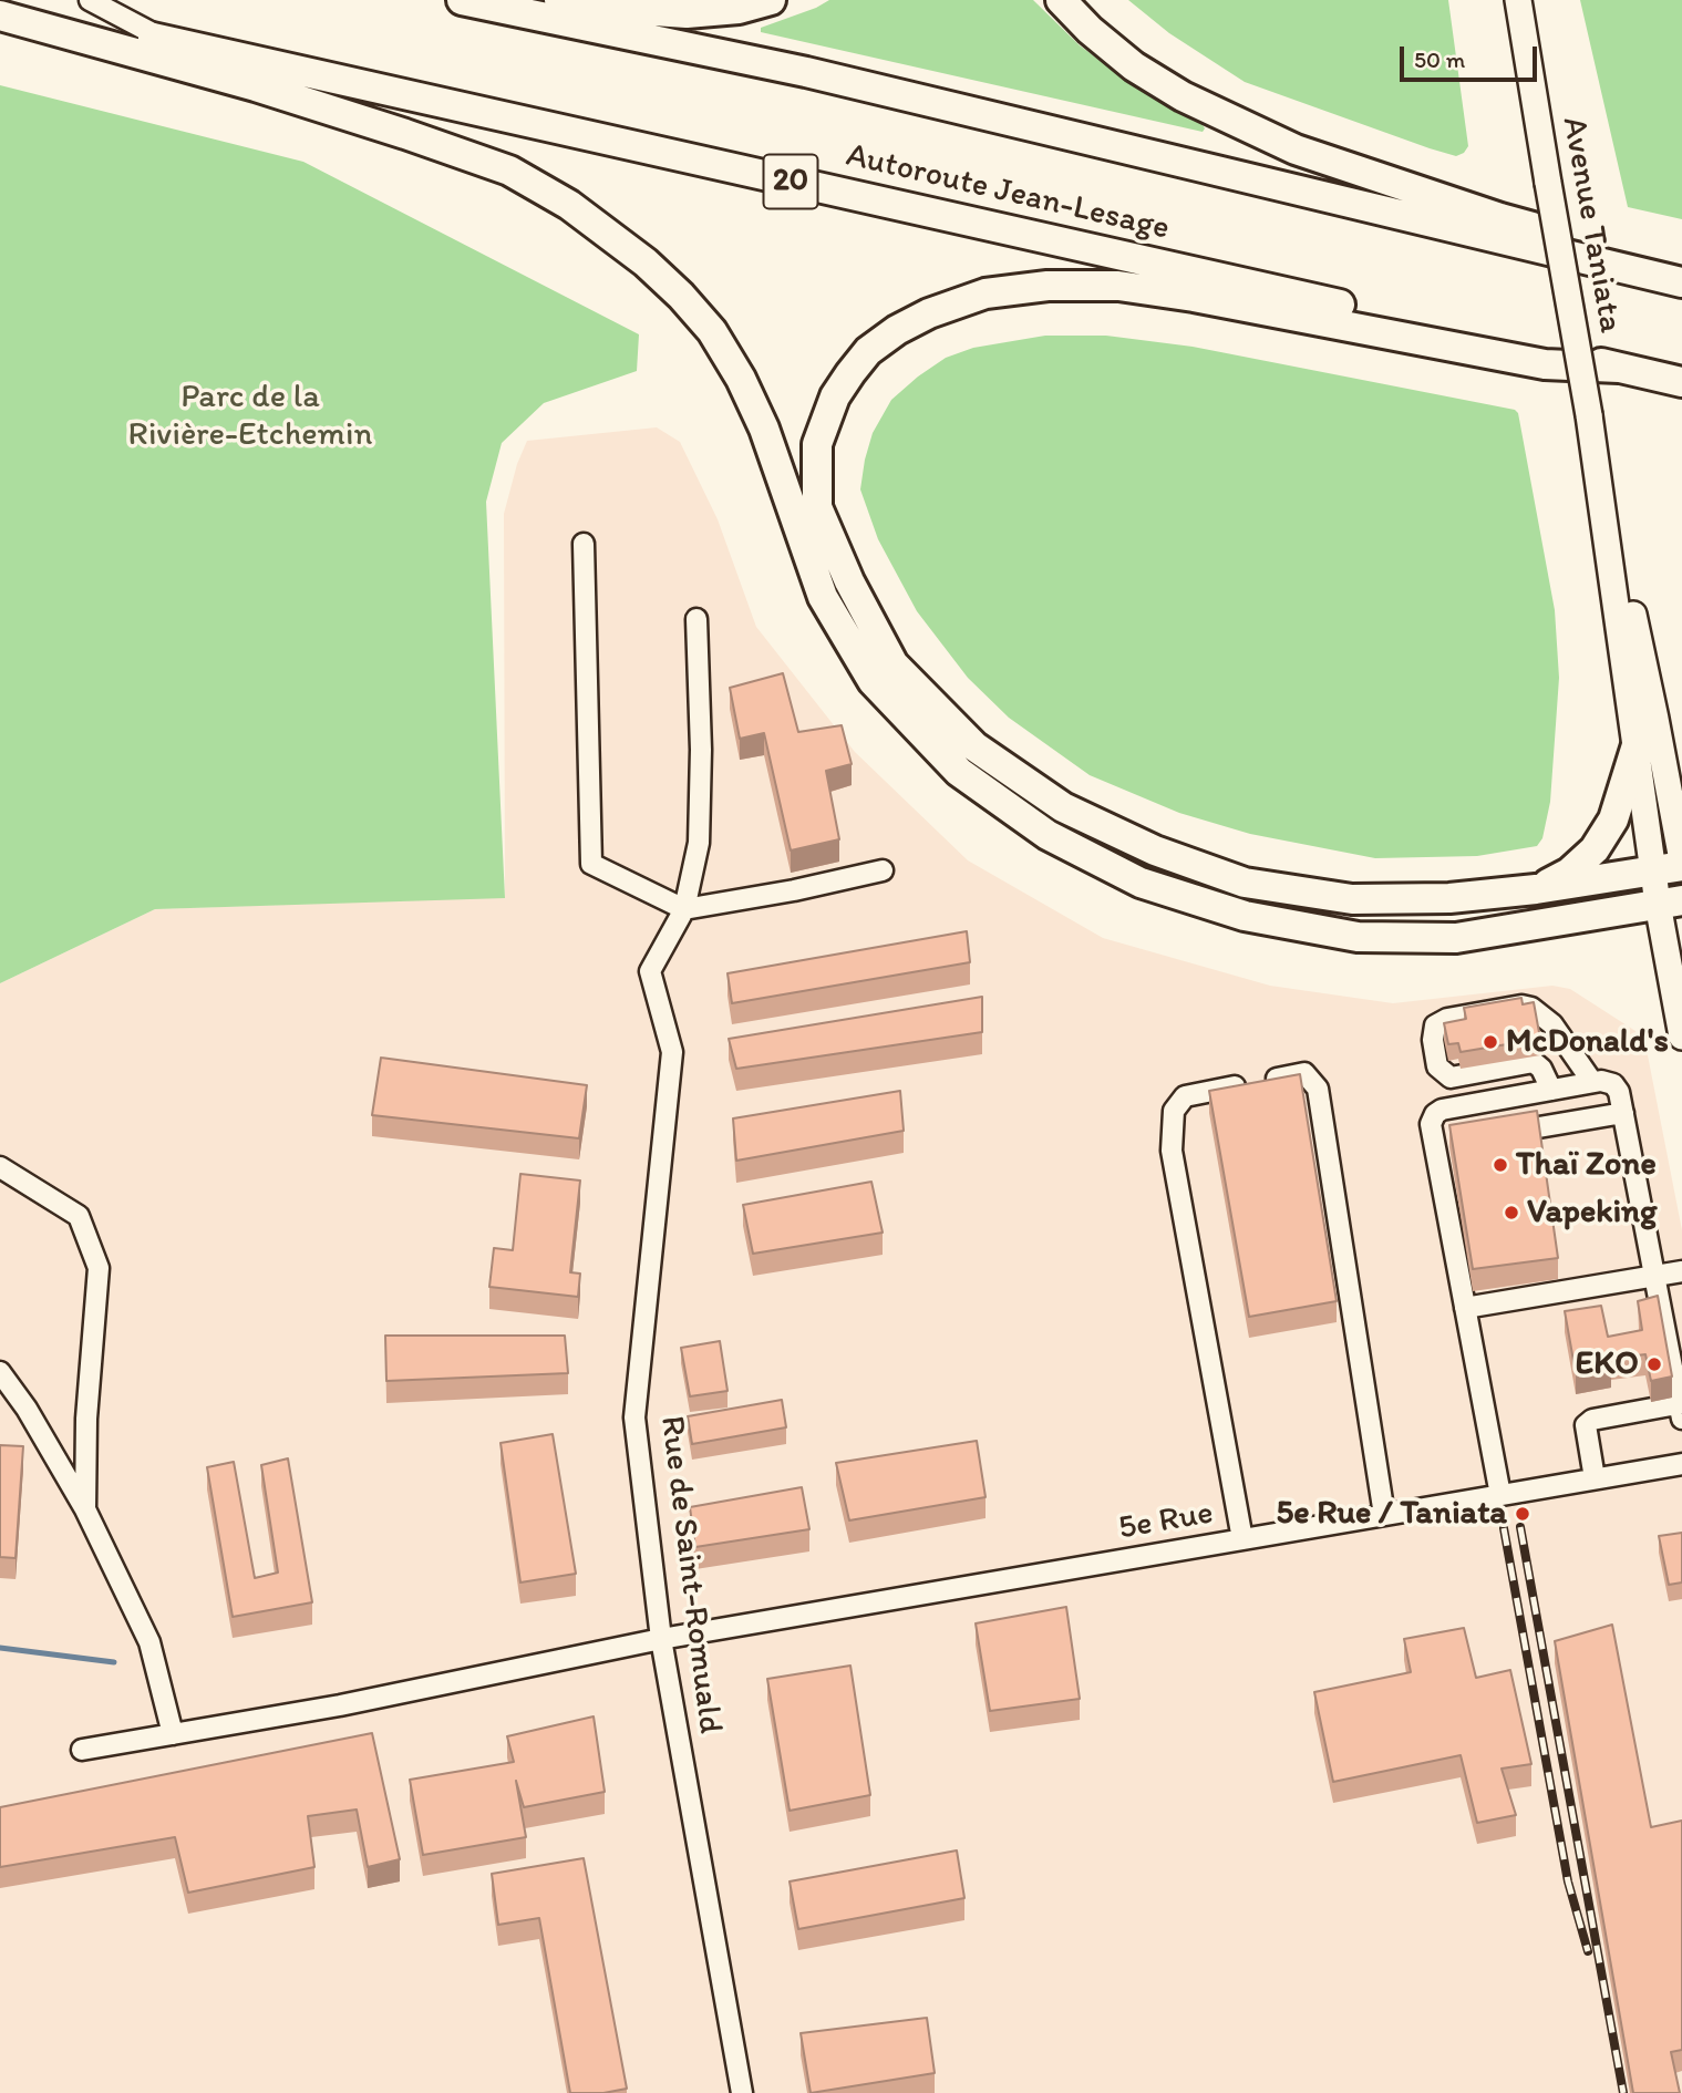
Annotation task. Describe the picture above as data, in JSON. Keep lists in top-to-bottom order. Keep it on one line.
{"streets":{"highway":["20","Autoroute Jean-Lesage"],"main road":["Avenue Taniata"],"street":["5e Rue","Rue de Saint-Romuald"]},"crossings":[["5e Rue","Rue de Saint-Romuald"]],"parks":["Parc de la Rivière-Etchemin"],"places":["McDonald's","Thaï Zone","Vapeking","EKO","5e Rue / Taniata"],"scale_bar":"50 m"}
